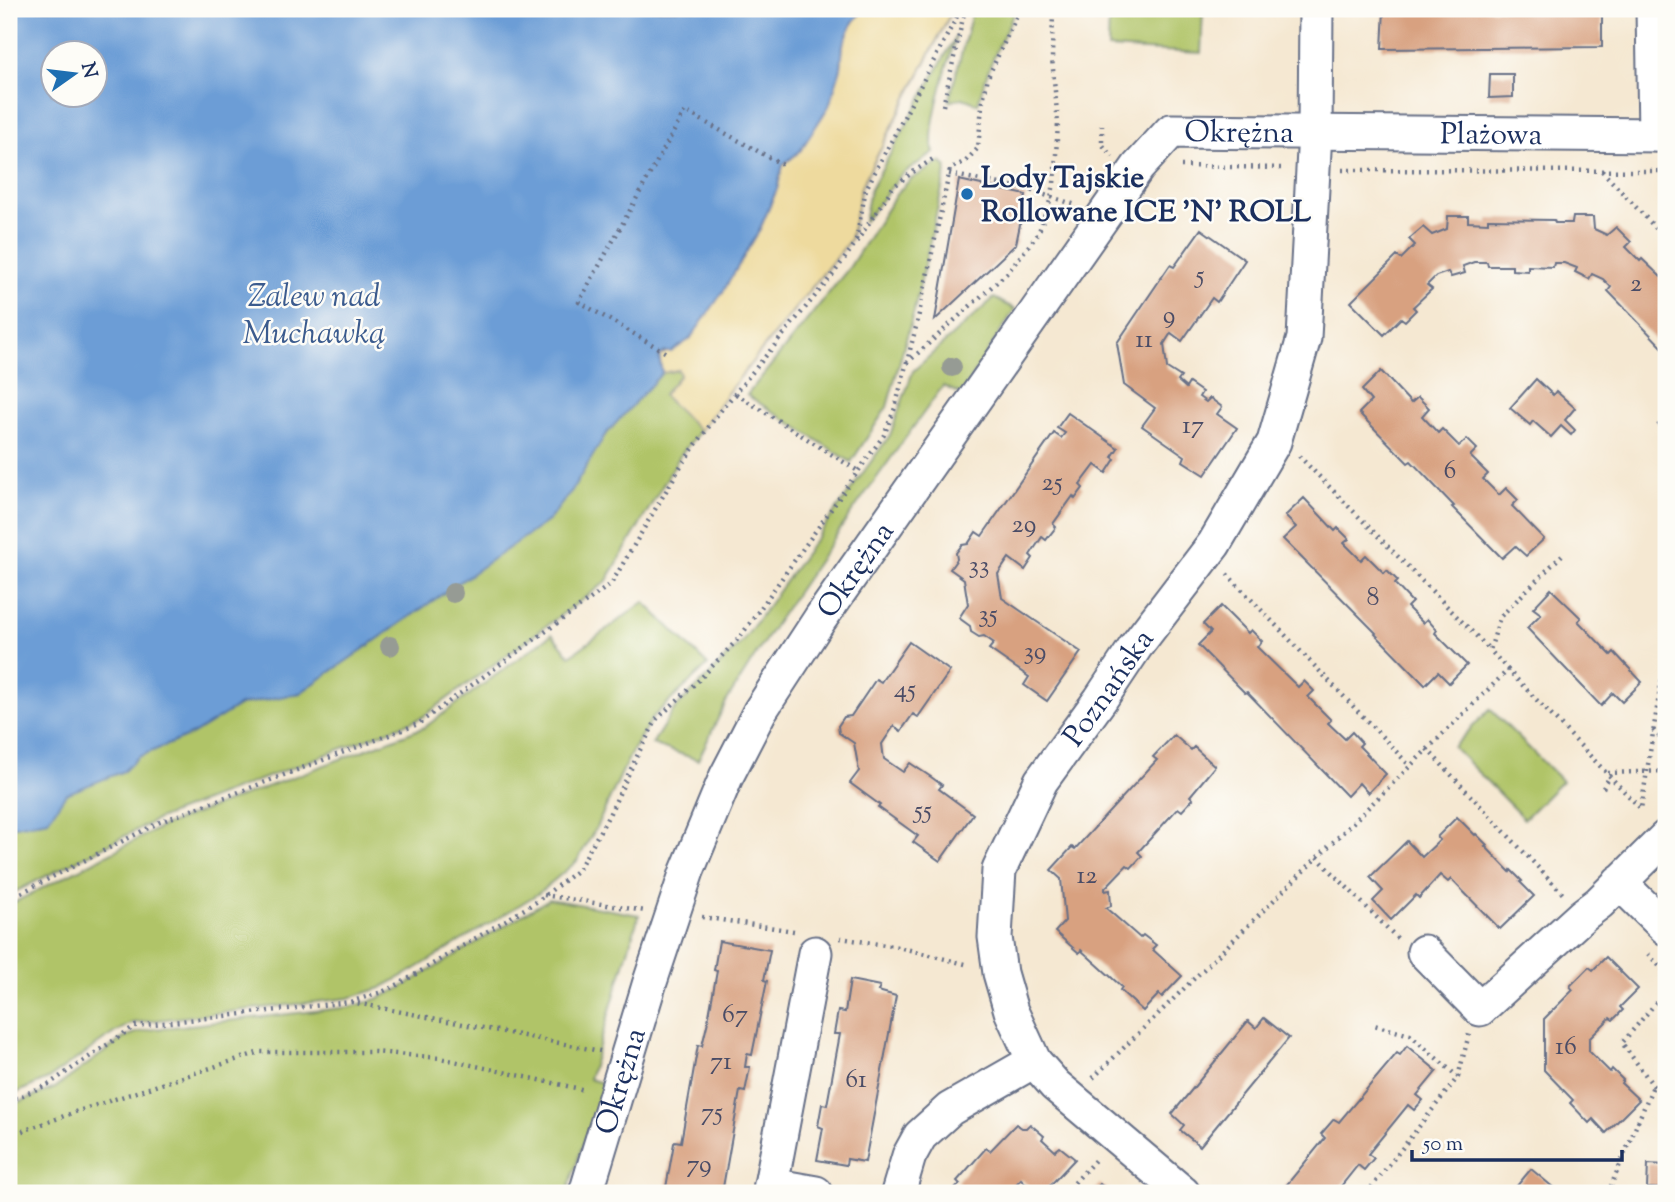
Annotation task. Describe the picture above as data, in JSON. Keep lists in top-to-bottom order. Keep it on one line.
{"streets":{"street":["Okrężna","Plażowa","Poznańska"]},"crossings":[["Okrężna","Plażowa"],["Okrężna","Poznańska"],["Plażowa","Poznańska"]],"water":["Zalew nad Muchawką"],"places":["Lody Tajskie Rollowane ICE 'N' ROLL"],"house_numbers":["5","2","9","11","17","6","25","29","33","8","35","39","45","55","12","67","16","71","61","75","79"],"scale_bar":"50 m","north":"right"}
